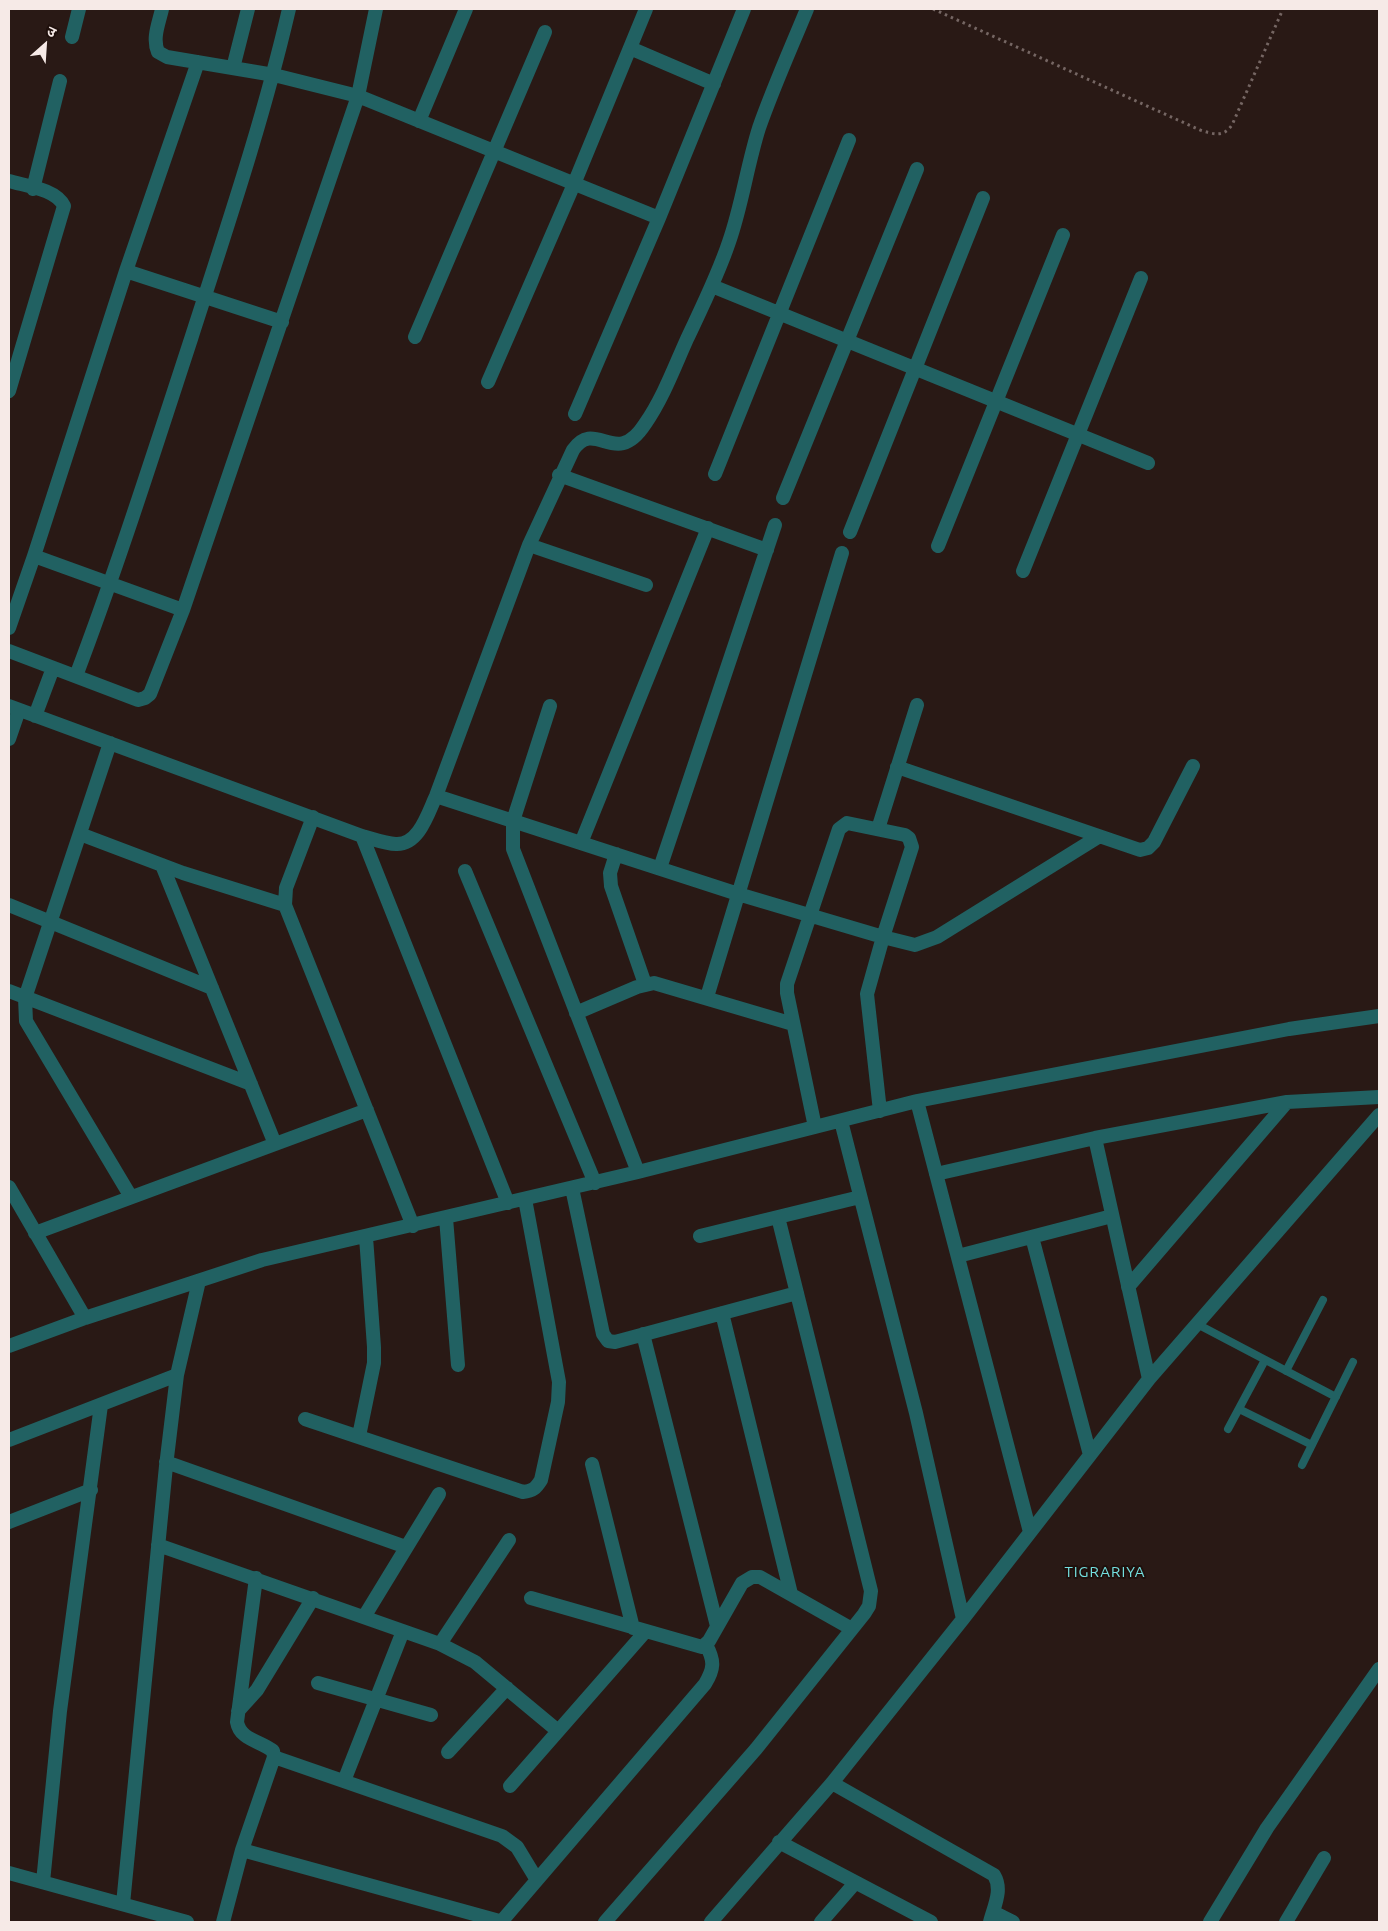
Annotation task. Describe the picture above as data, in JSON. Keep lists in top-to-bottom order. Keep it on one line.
{"districts":["TIGRARIYA"],"north":"top right"}
